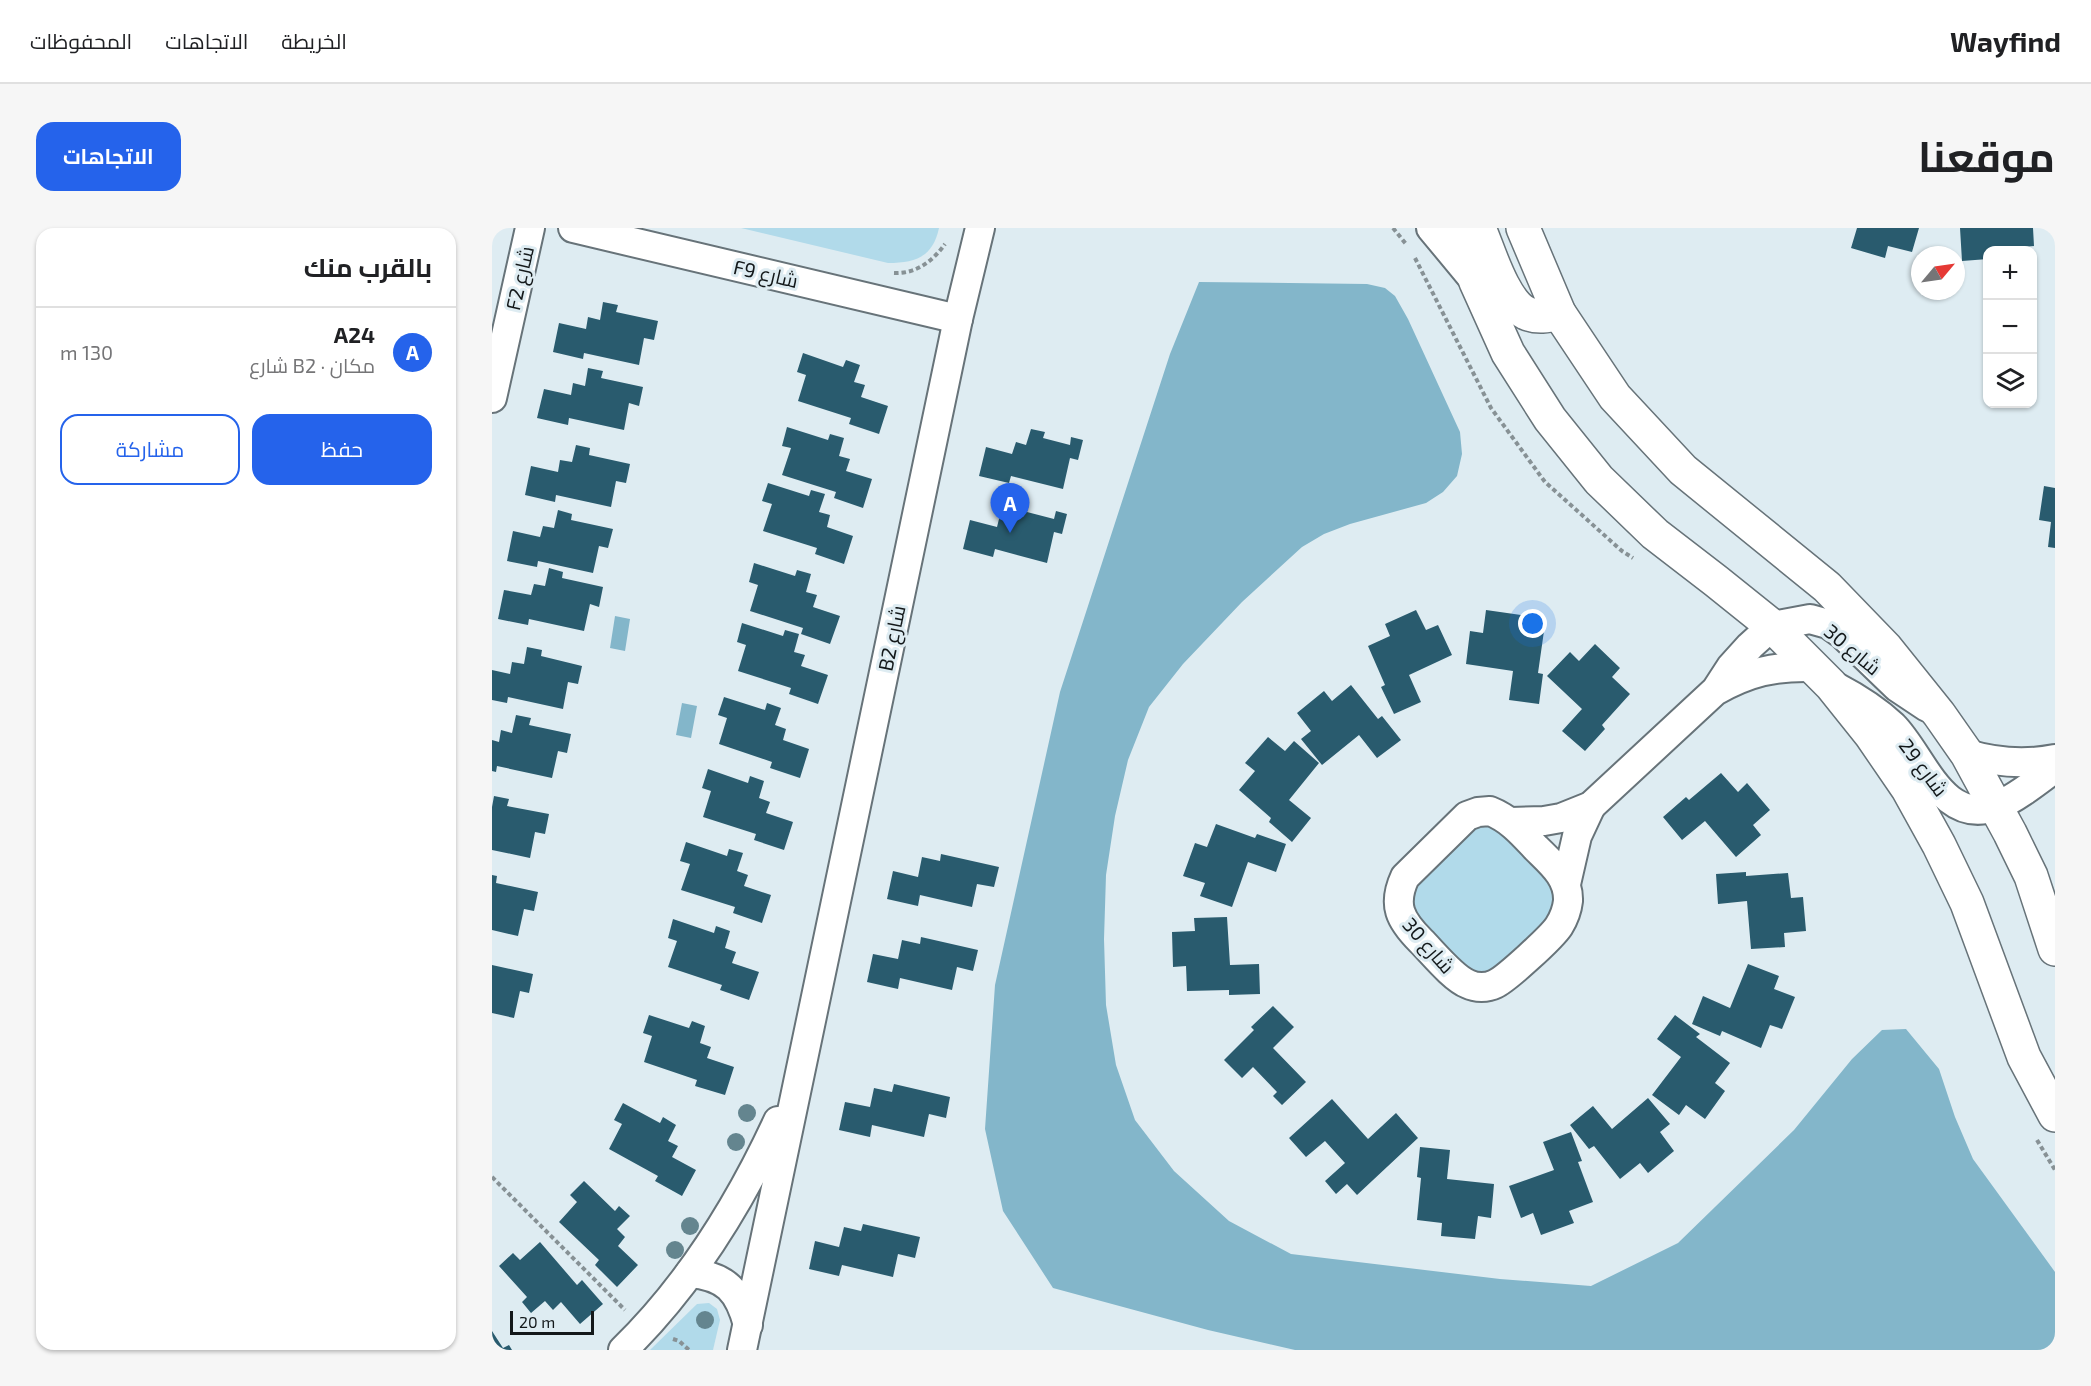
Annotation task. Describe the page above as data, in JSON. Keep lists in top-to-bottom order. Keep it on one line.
{"streets":{"street":["F9 شارع","F2 شارع","B2 شارع","شارع 30","شارع 29"]},"crossings":[["F9 شارع","B2 شارع"],["شارع 30","شارع 29"]],"scale_bar":"20 m","north":"top right","page":{"header":"Wayfind","nav":["الخريطة","الاتجاهات","المحفوظات"],"title":"موقعنا","buttons":["الاتجاهات",["حفظ","مشاركة"]],"heading":"بالقرب منك","map_buttons":["+","−"],"list":[{"mark":"A","name":"A24","note":"مكان · B2 شارع","value":"130 m"}],"pins":"A","scale":"20 m"}}
